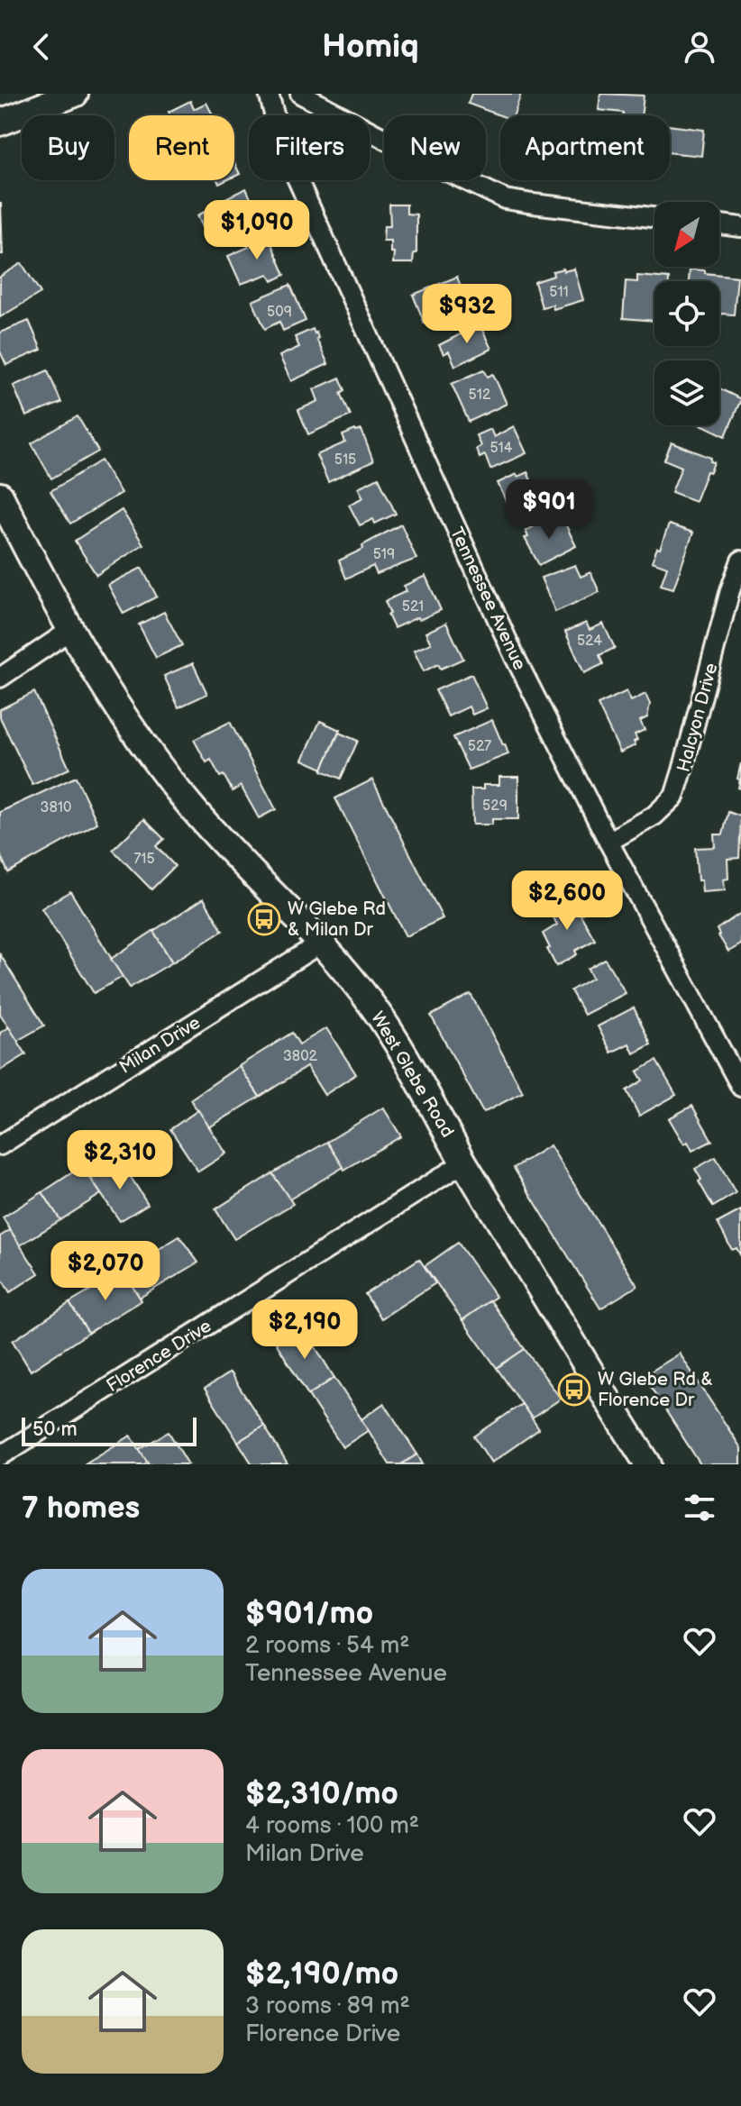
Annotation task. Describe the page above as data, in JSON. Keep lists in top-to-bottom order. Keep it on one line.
{"streets":{"main road":["West Glebe Road"],"street":["Tennessee Avenue","Halcyon Drive","Milan Drive","Florence Drive"]},"crossings":[["Tennessee Avenue","Halcyon Drive"],["Milan Drive","West Glebe Road"],["West Glebe Road","Florence Drive"]],"places":{"bus stop":["W Glebe Rd & Milan Dr","W Glebe Rd & Florence Dr"]},"house_numbers":["511","509","512","514","515","519","521","524","527","529","3810","715","3802"],"scale_bar":"50 m","north":"bottom left","page":{"header":"Homiq","chip":["Buy","Rent","Filters","New","Apartment"],"price":["$1,090","$932","$901","$2,600","$2,310","$2,070","$2,190"],"scale":"50 m","heading":"7 homes","list":[{"name":"$901/mo","note":"2 rooms · 54 m² · Tennessee Avenue"},{"name":"$2,310/mo","note":"4 rooms · 100 m² · Milan Drive"},{"name":"$2,190/mo","note":"3 rooms · 89 m² · Florence Drive"}]}}
